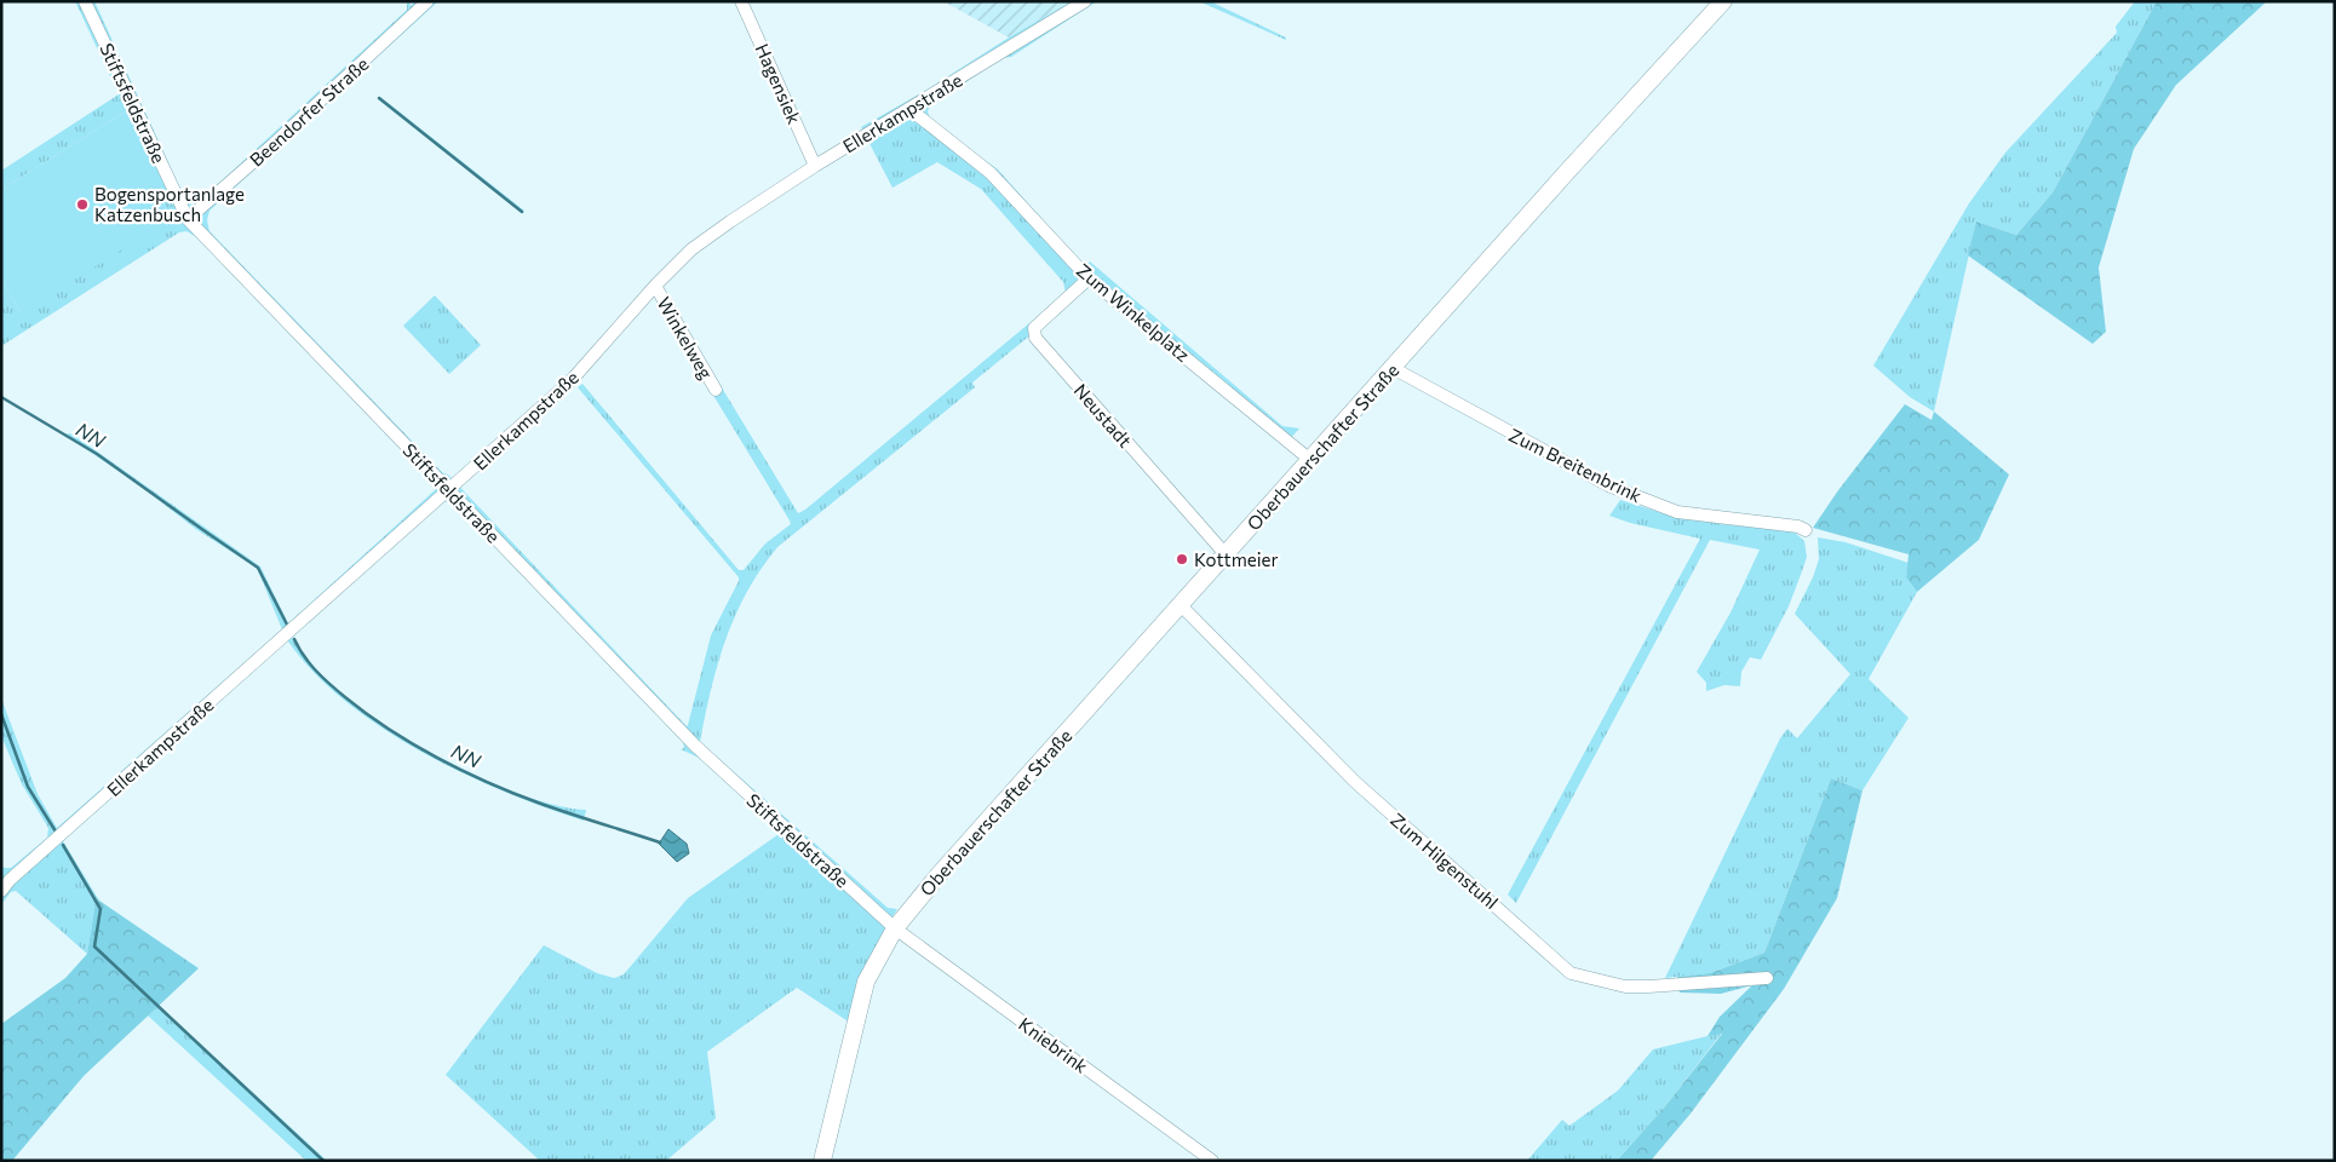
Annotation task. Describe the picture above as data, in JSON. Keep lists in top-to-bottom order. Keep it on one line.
{"streets":{"main road":["Oberbauerschafter Straße"],"street":["Hagensiek","Stiftsfeldstraße","Beendorfer Straße","Ellerkampstraße","Zum Winkelplatz","Winkelweg","Neustadt","Zum Breitenbrink","Zum Hilgenstuhl","Kniebrink"]},"crossings":[["Hagensiek","Ellerkampstraße"],["Stiftsfeldstraße","Beendorfer Straße"],["Stiftsfeldstraße","Ellerkampstraße"],["Stiftsfeldstraße","Oberbauerschafter Straße"],["Stiftsfeldstraße","Kniebrink"],["Ellerkampstraße","Zum Winkelplatz"],["Ellerkampstraße","Winkelweg"],["Zum Winkelplatz","Neustadt"],["Zum Winkelplatz","Oberbauerschafter Straße"],["Neustadt","Oberbauerschafter Straße"],["Oberbauerschafter Straße","Zum Breitenbrink"],["Oberbauerschafter Straße","Zum Hilgenstuhl"],["Oberbauerschafter Straße","Kniebrink"]],"water":["NN"],"places":["Bogensportanlage Katzenbusch","Kottmeier"]}
